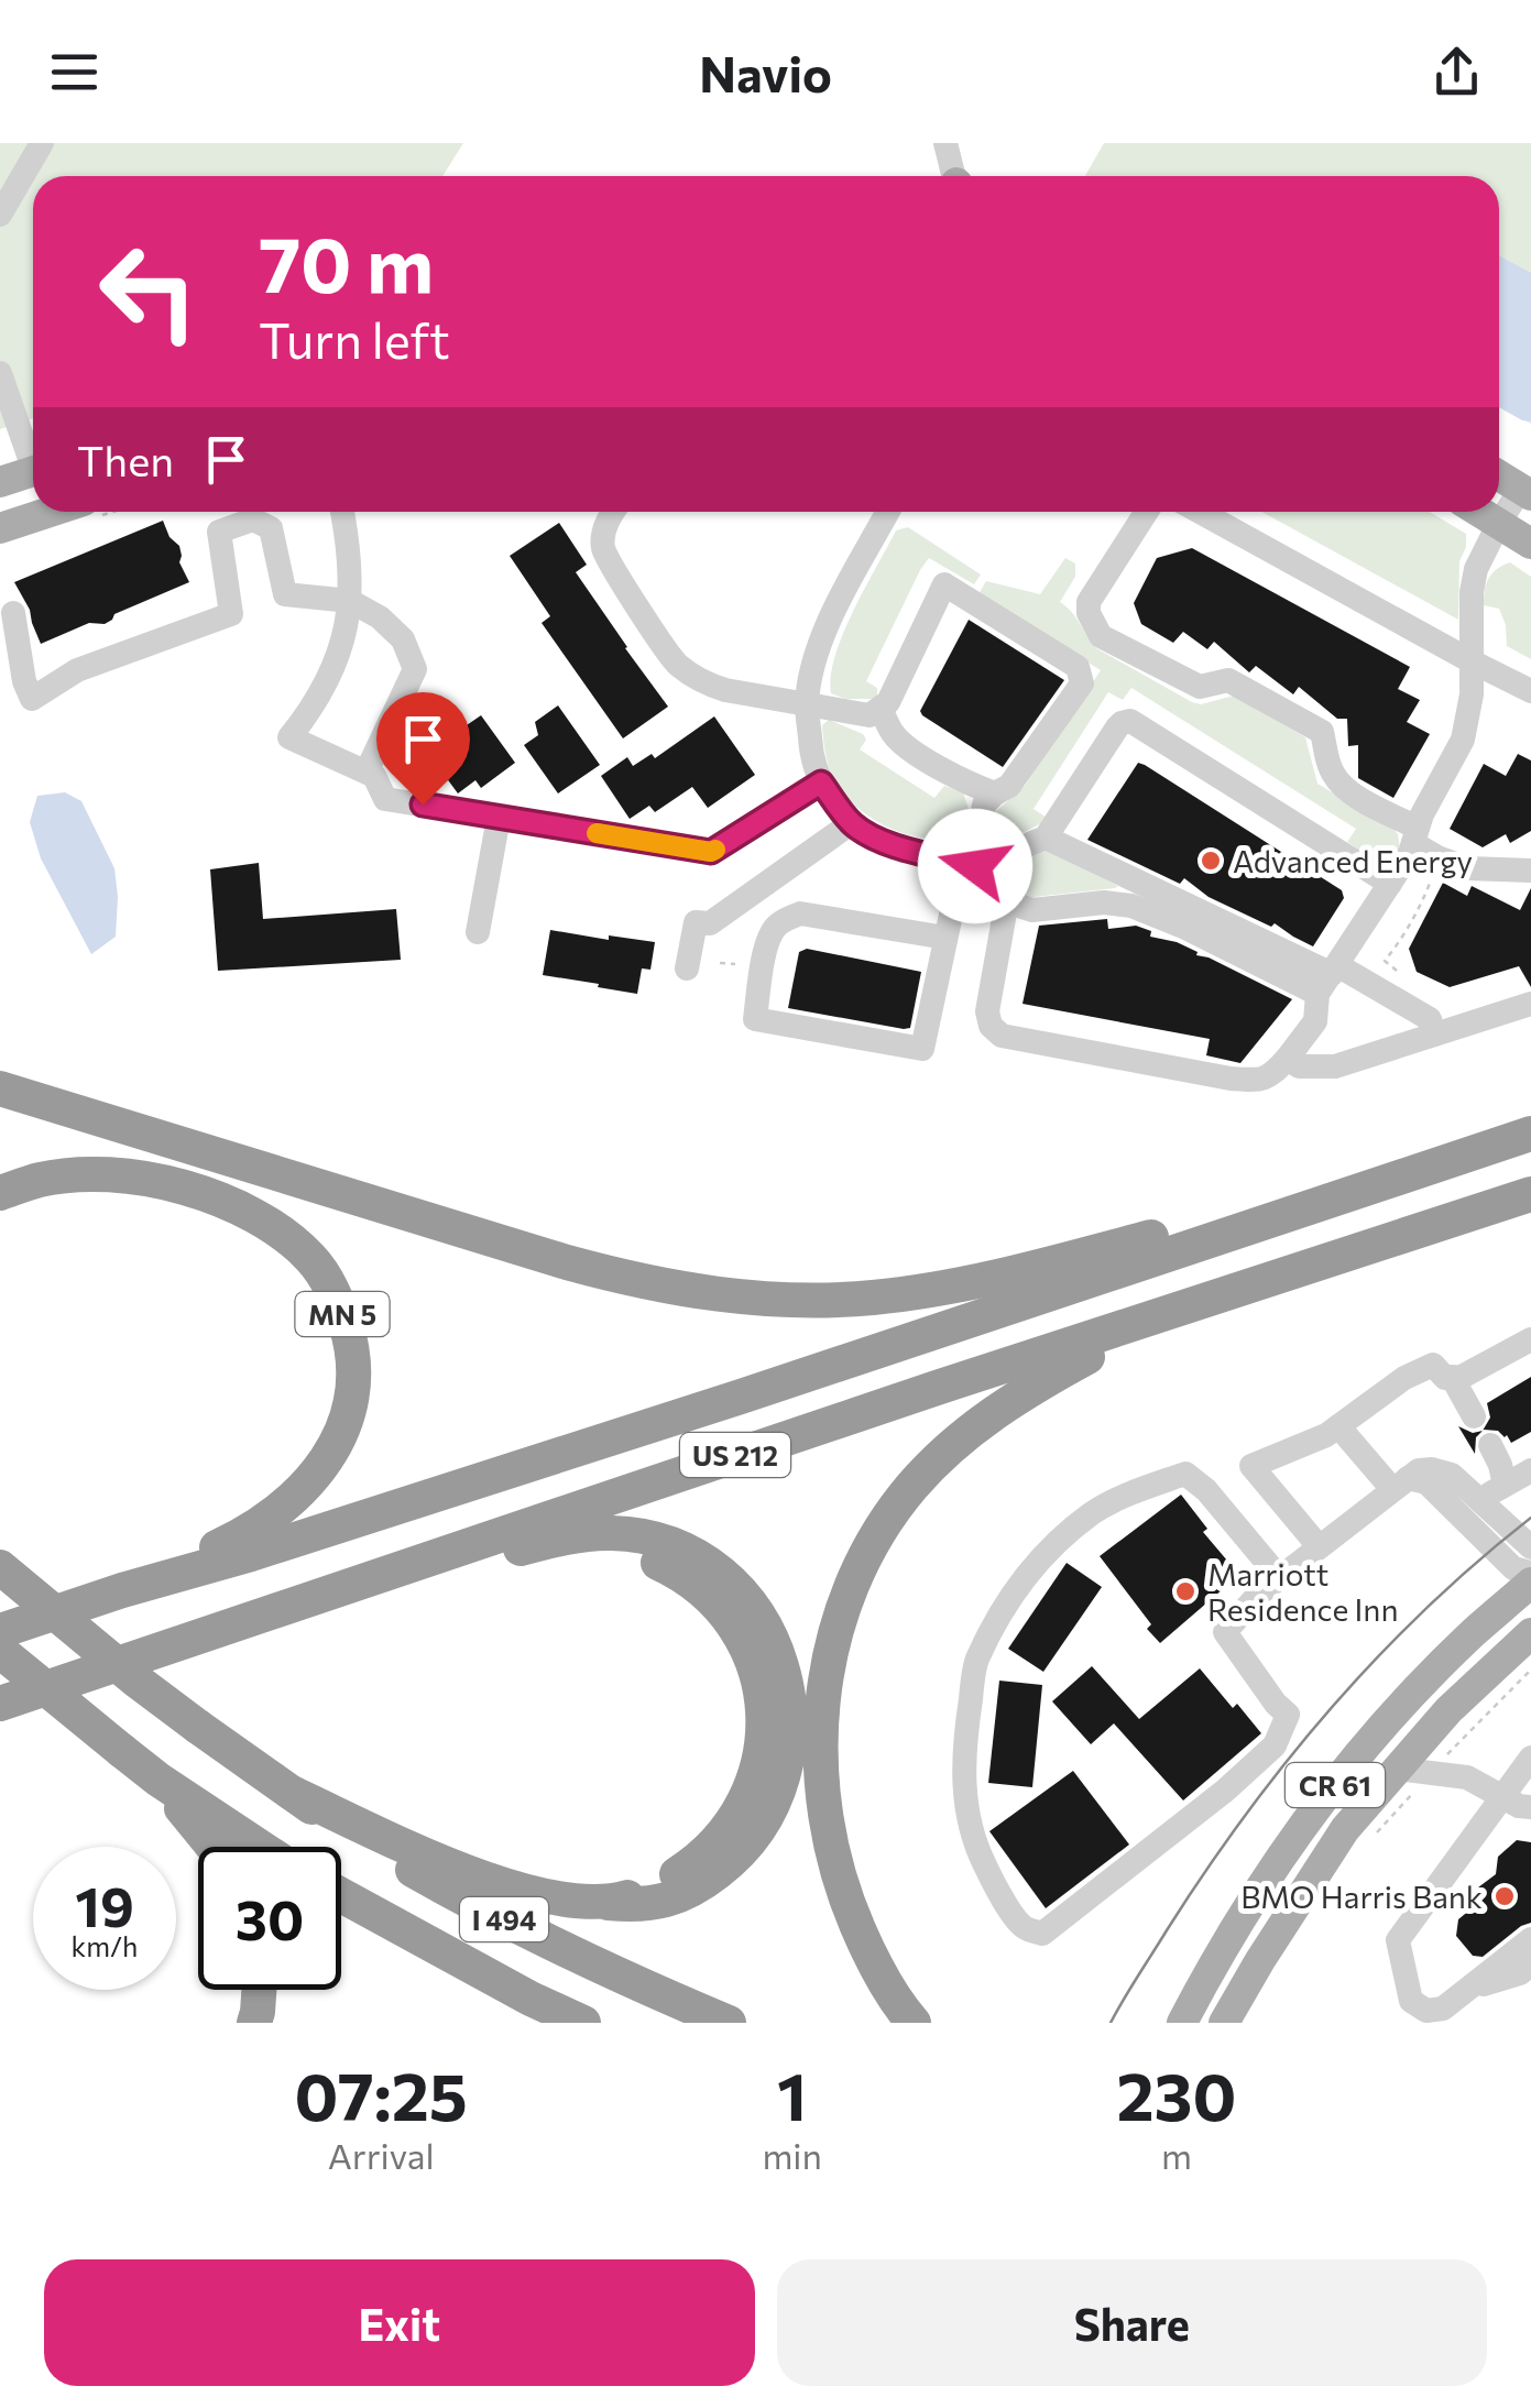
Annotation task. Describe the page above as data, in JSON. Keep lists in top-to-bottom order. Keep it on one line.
{"streets":{"highway":["MN 5","US 212","I 494"],"main road":["CR 61"]},"crossings":[["MN 5","US 212"]],"places":["Advanced Energy","Marriott Residence Inn","BMO Harris Bank"],"page":{"header":"Navio","turn":["70 m","Turn left"],"then":"Then","speed":"19 km/h","limit":"30","eta":["07:25","Arrival","1","min","230","m"],"buttons":["Exit","Share"]}}
